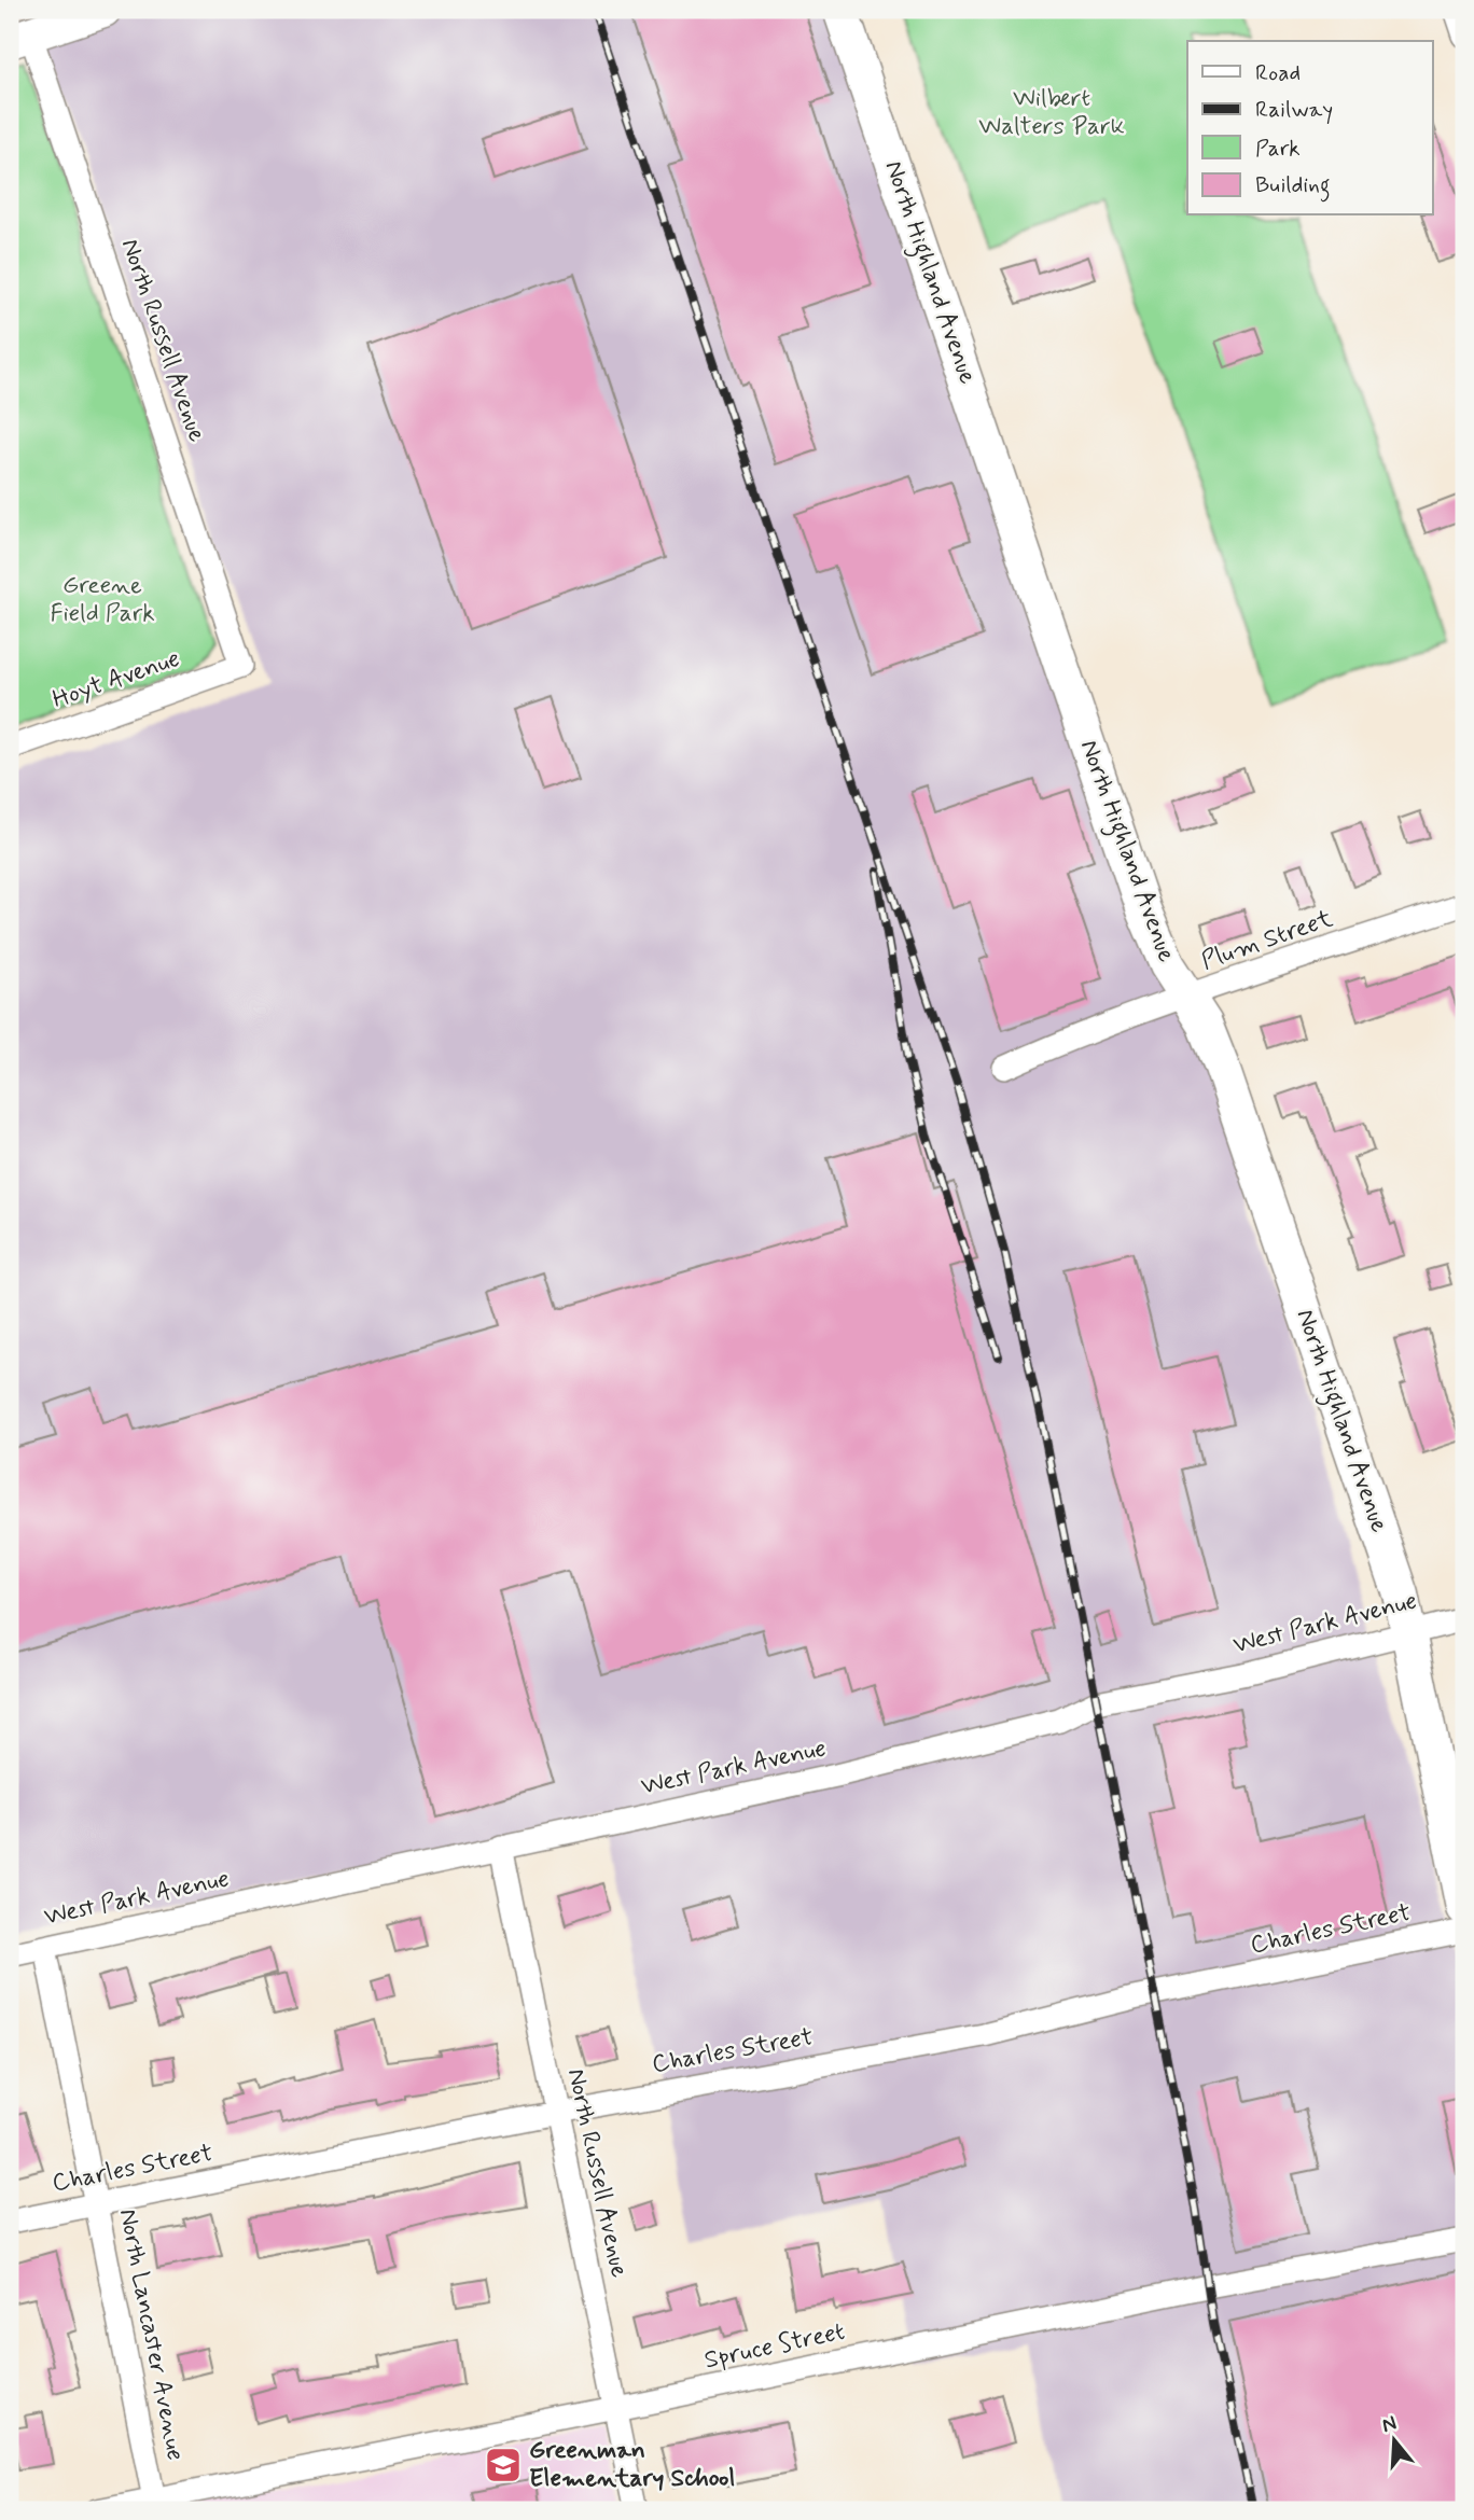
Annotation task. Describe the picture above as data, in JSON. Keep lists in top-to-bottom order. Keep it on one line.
{"streets":{"street":["North Highland Avenue","North Russell Avenue","Hoyt Avenue","Plum Street","West Park Avenue","Charles Street","North Lancaster Avenue","Spruce Street"]},"crossings":[["North Highland Avenue","Plum Street"],["North Highland Avenue","West Park Avenue"],["North Russell Avenue","Hoyt Avenue"],["North Russell Avenue","West Park Avenue"],["North Russell Avenue","Charles Street"],["North Russell Avenue","Spruce Street"],["West Park Avenue","North Lancaster Avenue"],["Charles Street","North Lancaster Avenue"],["North Lancaster Avenue","Spruce Street"]],"parks":["Wilbert Walters Park","Greene Field Park"],"places":{"school or university":["Greenman Elementary School"]},"legend":["Road","Railway","Park","Building"],"north":"top"}
